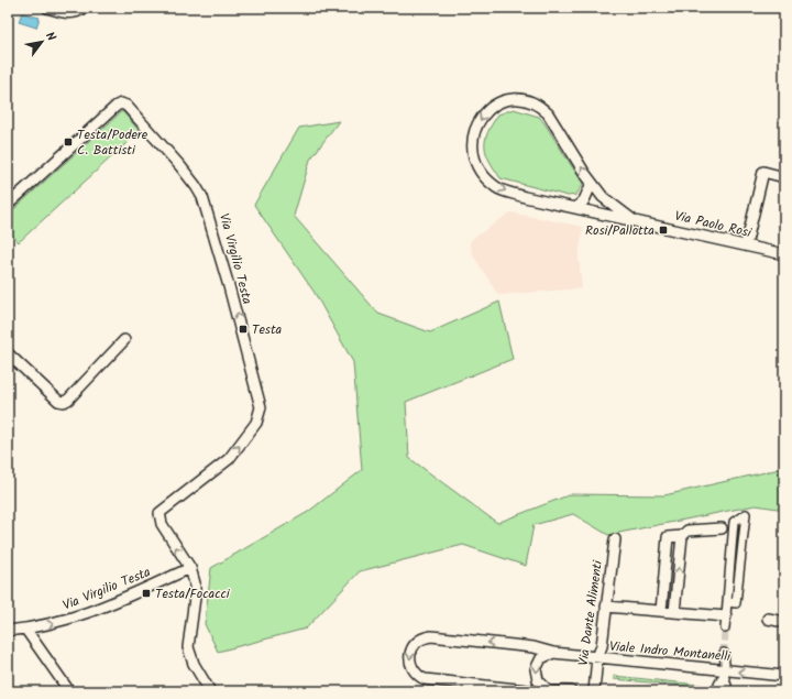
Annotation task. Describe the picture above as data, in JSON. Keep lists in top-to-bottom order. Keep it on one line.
{"streets":{"street":["Via Paolo Rosi","Via Virgilio Testa","Via Dante Alimenti","Viale Indro Montanelli"]},"crossings":[["Via Dante Alimenti","Viale Indro Montanelli"]],"places":{"transit":["Testa/Podere C. Battisti","Rosi/Pallotta","Testa","Testa/Focacci"]},"north":"top right"}
